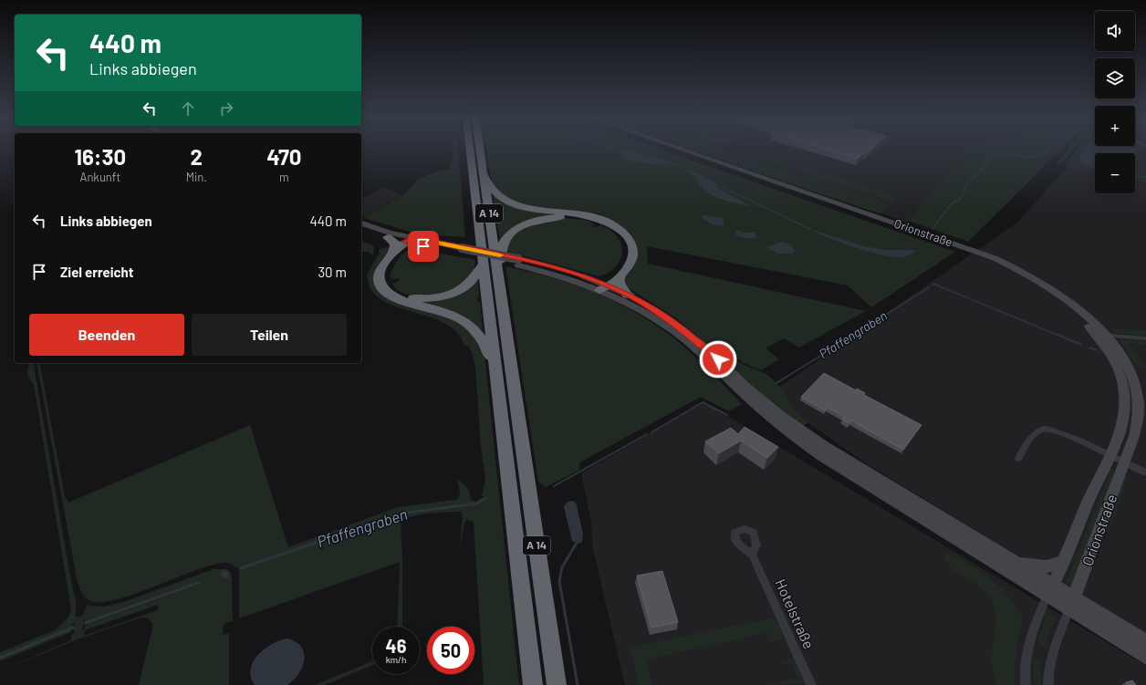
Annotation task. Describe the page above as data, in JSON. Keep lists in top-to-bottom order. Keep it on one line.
{"streets":{"highway":["A 14"],"street":["Orionstraße","Hotelstraße"]},"water":["Pfaffengraben"],"page":{"map_buttons":["+","−"],"turn":["440 m","Links abbiegen"],"eta":["16:30","Ankunft","2","Min.","470","m"],"list":[{"name":"Links abbiegen","value":"440 m"},{"name":"Ziel erreicht","value":"30 m"}],"buttons":["Beenden","Teilen"],"speed":"46 km/h","limit":"50"}}
